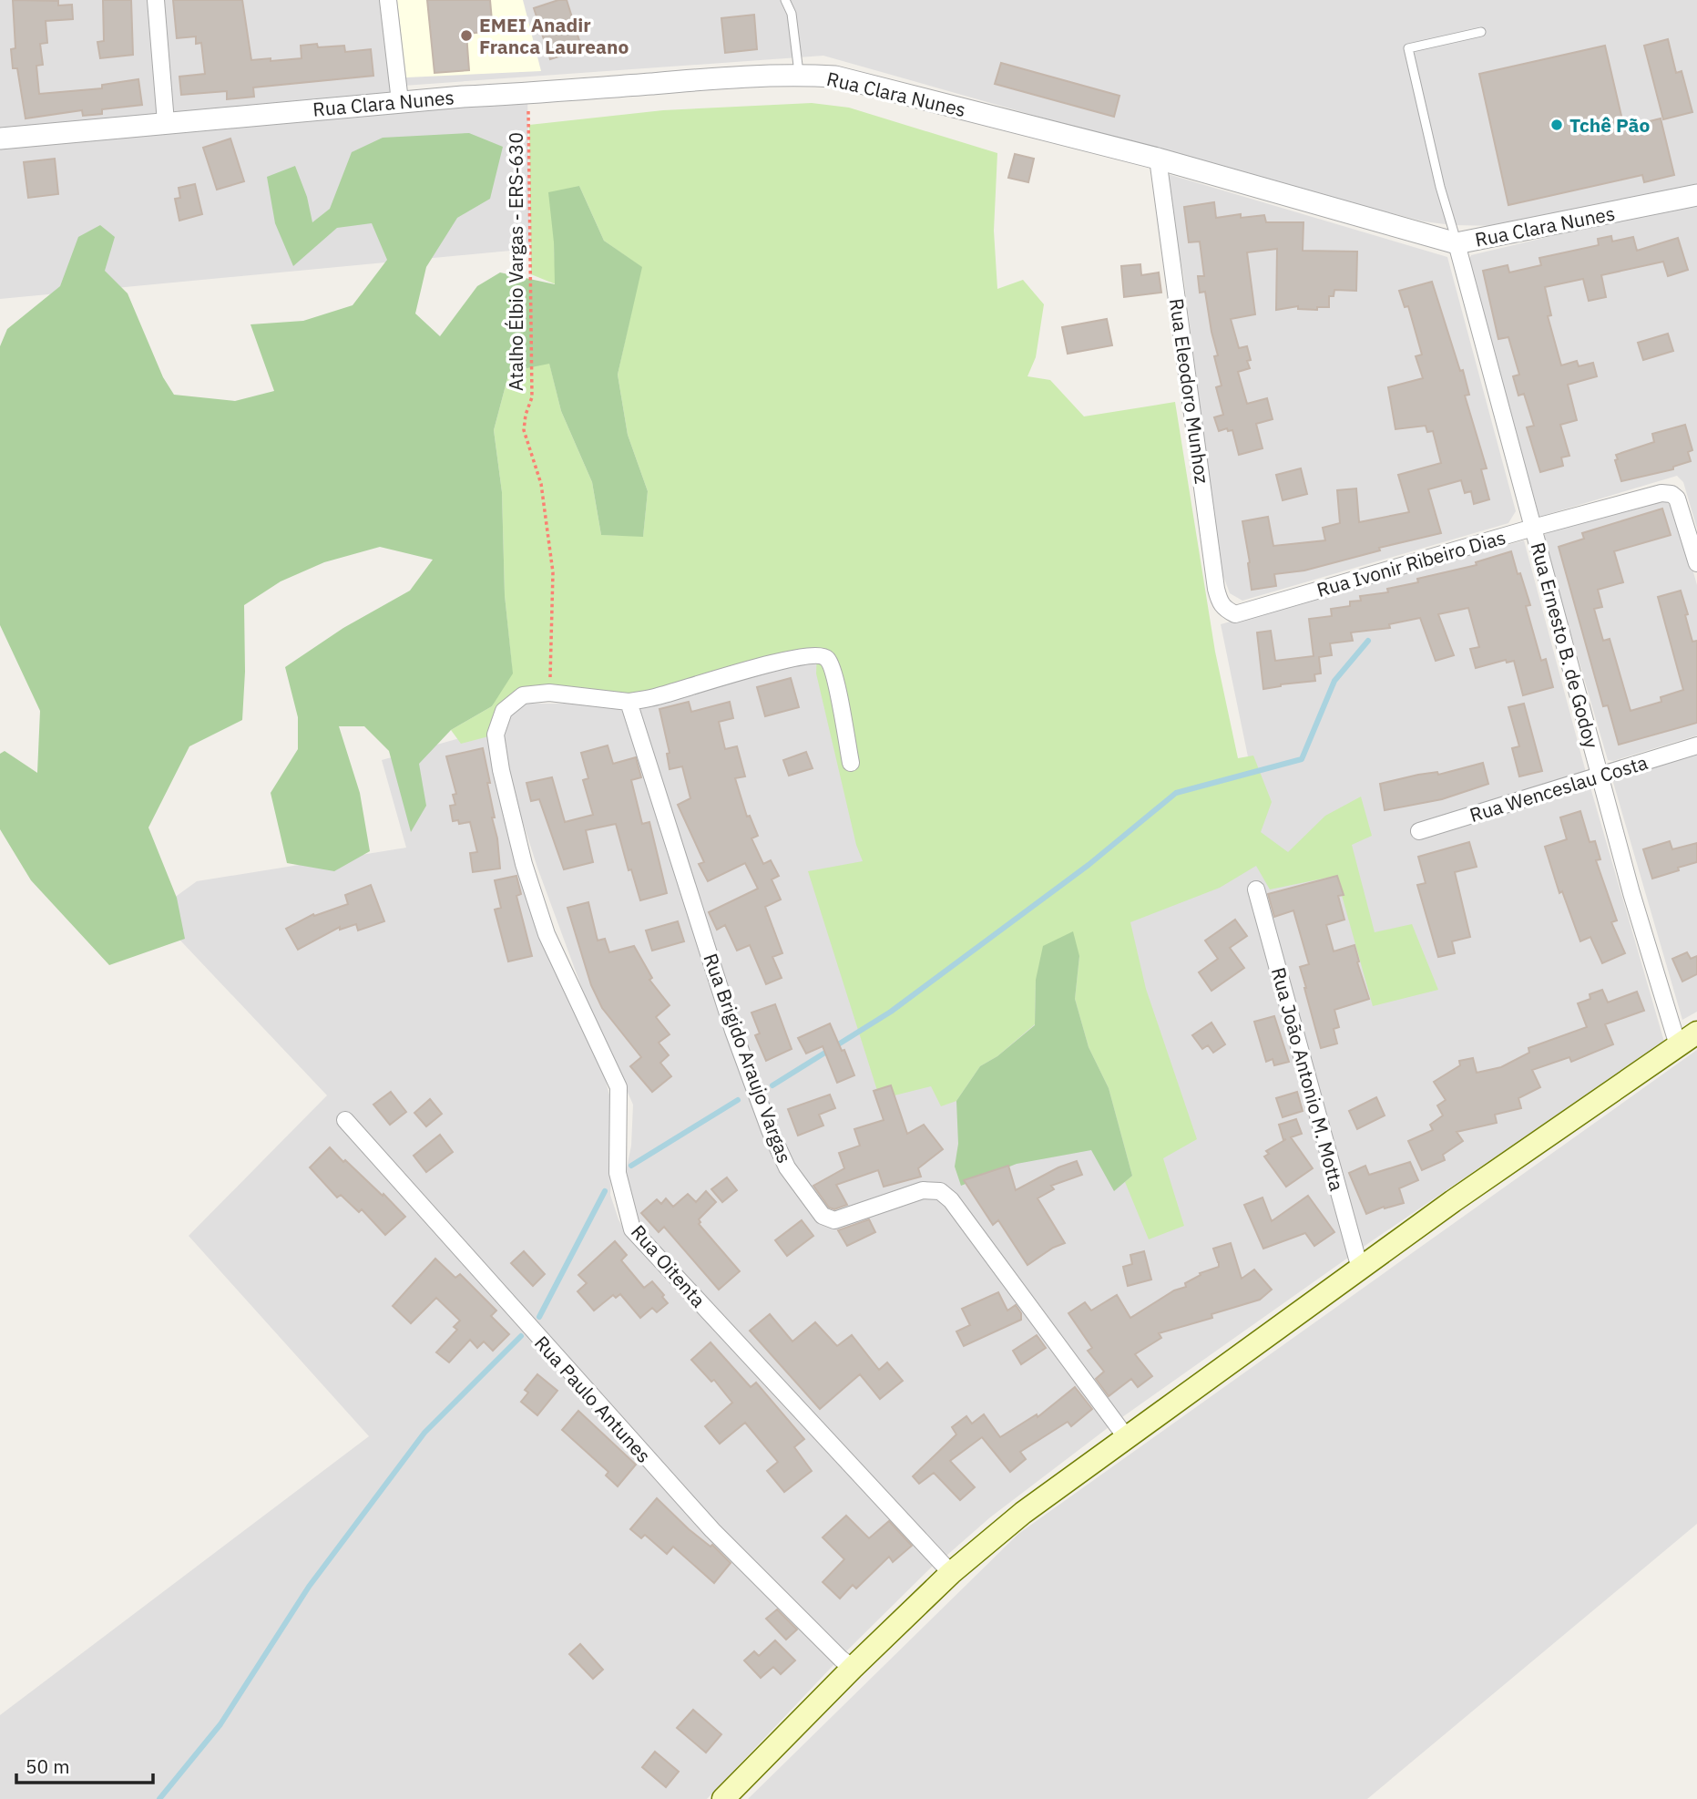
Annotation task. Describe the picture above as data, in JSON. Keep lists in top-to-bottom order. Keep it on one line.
{"streets":{"street":["Rua Clara Nunes","Rua Eleodoro Munhoz","Rua Ivonir Ribeiro Dias","Rua Ernesto B. de Godoy","Rua Wenceslau Costa","Rua Brigido Araujo Vargas","Rua João Antonio M. Motta","Rua Oitenta","Rua Paulo Antunes"],"path":["Atalho Élbio Vargas - ERS-630"]},"crossings":[["Rua Clara Nunes","Atalho Élbio Vargas - ERS-630"],["Rua Clara Nunes","Rua Eleodoro Munhoz"],["Rua Clara Nunes","Rua Ernesto B. de Godoy"],["Atalho Élbio Vargas - ERS-630","Rua Oitenta"],["Rua Eleodoro Munhoz","Rua Ivonir Ribeiro Dias"],["Rua Ivonir Ribeiro Dias","Rua Ernesto B. de Godoy"],["Rua Ernesto B. de Godoy","Rua Wenceslau Costa"]],"places":["EMEI Anadir Franca Laureano","Tchê Pão"],"scale_bar":"50 m"}
